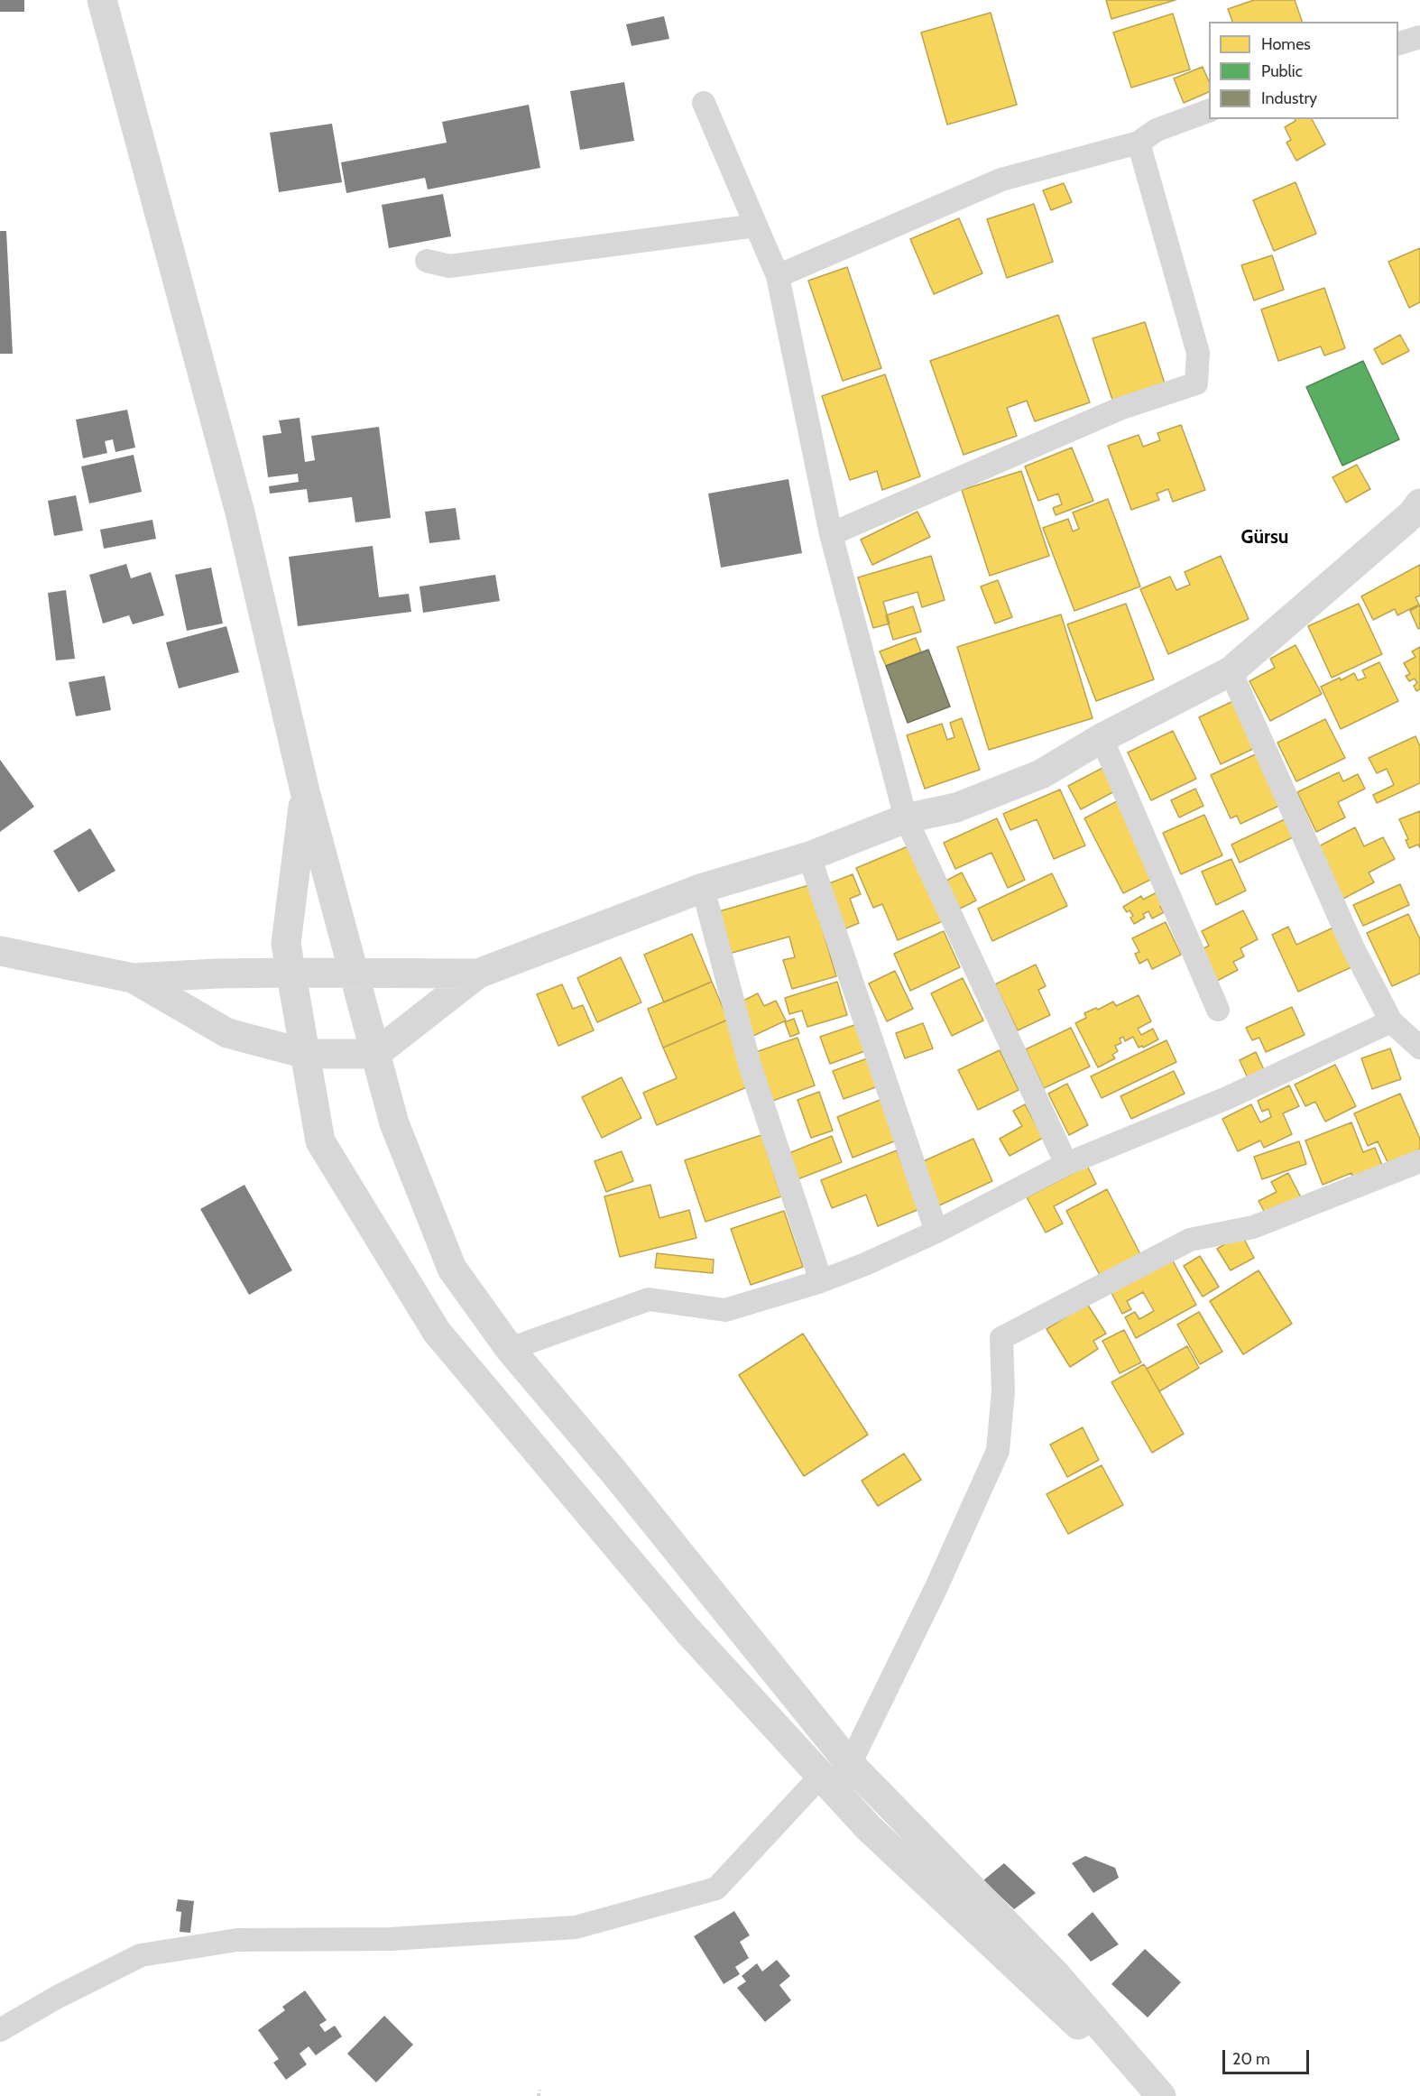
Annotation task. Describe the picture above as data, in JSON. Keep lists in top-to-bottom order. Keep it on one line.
{"districts":["Gürsu"],"legend":["Homes","Public","Industry"],"scale_bar":"20 m"}
